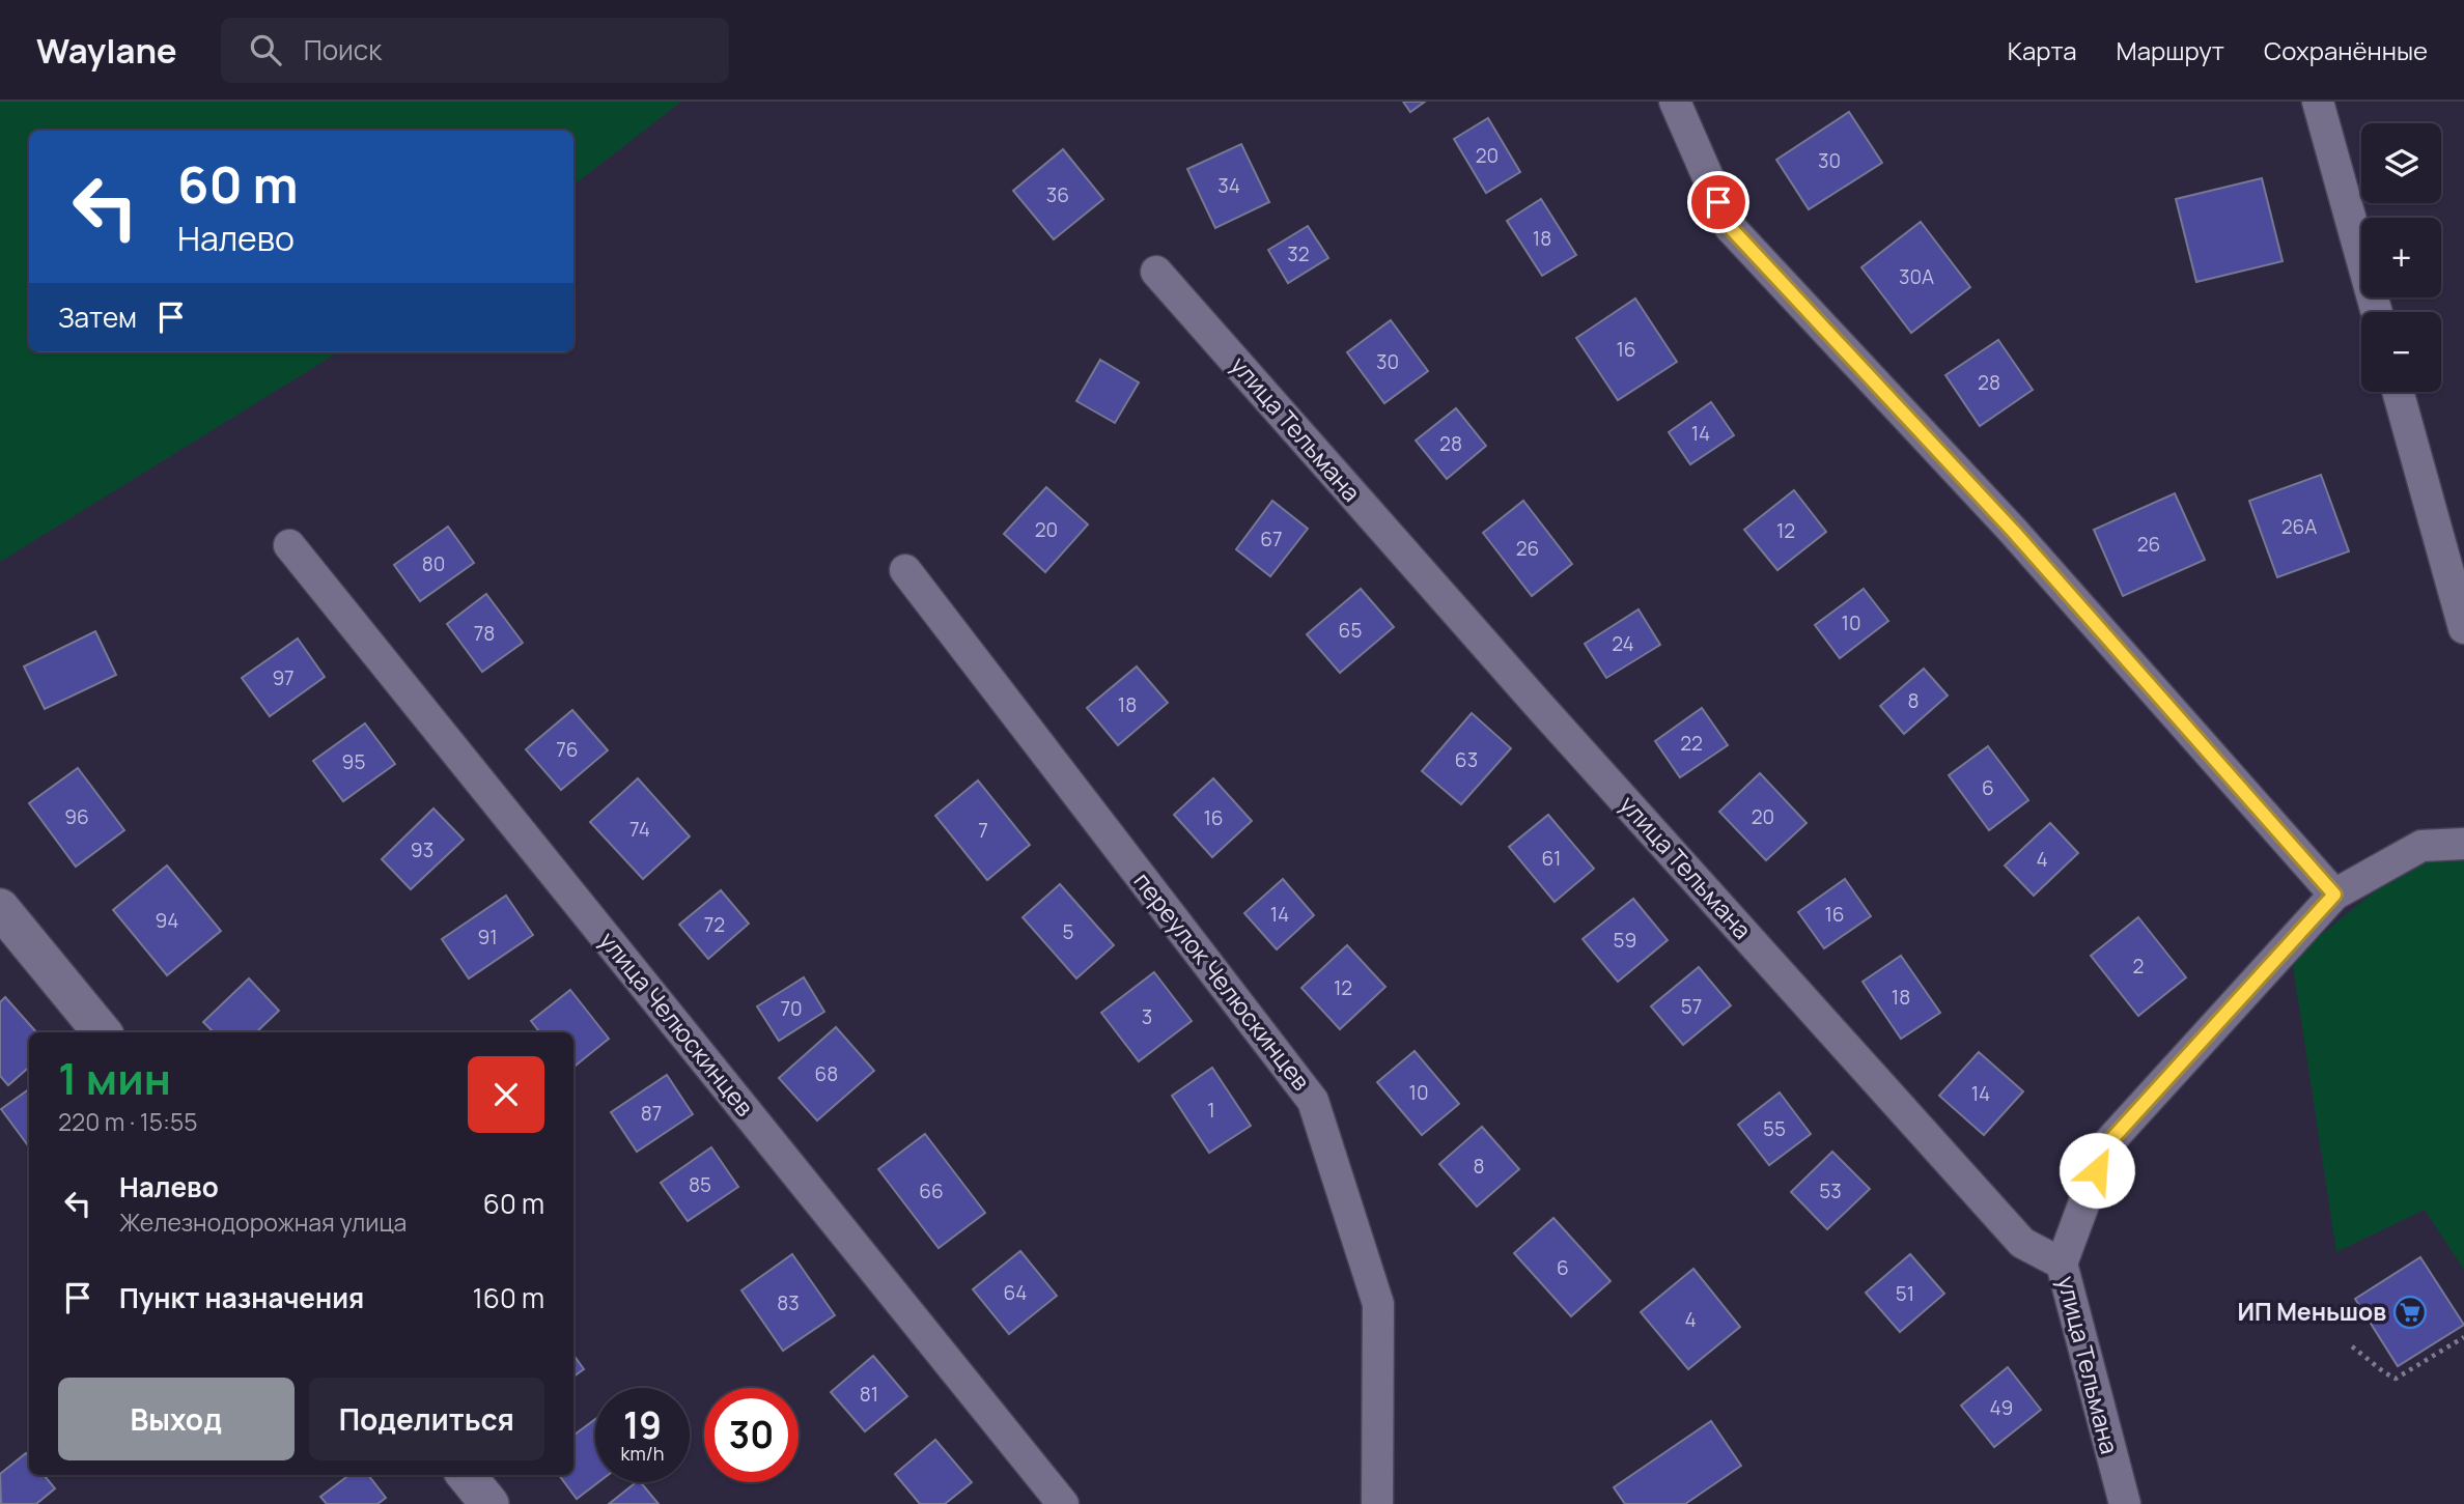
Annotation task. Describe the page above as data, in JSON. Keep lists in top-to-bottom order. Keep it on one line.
{"streets":{"street":["улица Тельмана","переулок Челюскинцев","улица Челюскинцев"]},"places":{"supermarket":["ИП Меньшов"]},"house_numbers":["20","30","34","36","18","32","30А","16","30","28","14","28","26А","20","12","67","26","26","80","10","65","78","24","97","8","18","22","76","63","95","6","96","20","16","74","7","93","61","4","14","16","94","72","5","91","59","2","12","18","57","70","3","68","10","14","1","87","55","8","85","66","53","6","64","51","83","4","81","49"],"page":{"header":"Waylane","search":"Поиск","nav":["Карта","Маршрут","Сохранённые"],"map_buttons":["+","−"],"turn":["60 m","Налево"],"then":"Затем","heading":["1 мин","220 m · 15:55"],"list":[{"name":"Налево","note":"Железнодорожная улица","value":"60 m"},{"name":"Пункт назначения","value":"160 m"}],"buttons":["Выход","Поделиться"],"speed":"19 km/h","limit":"30"}}
